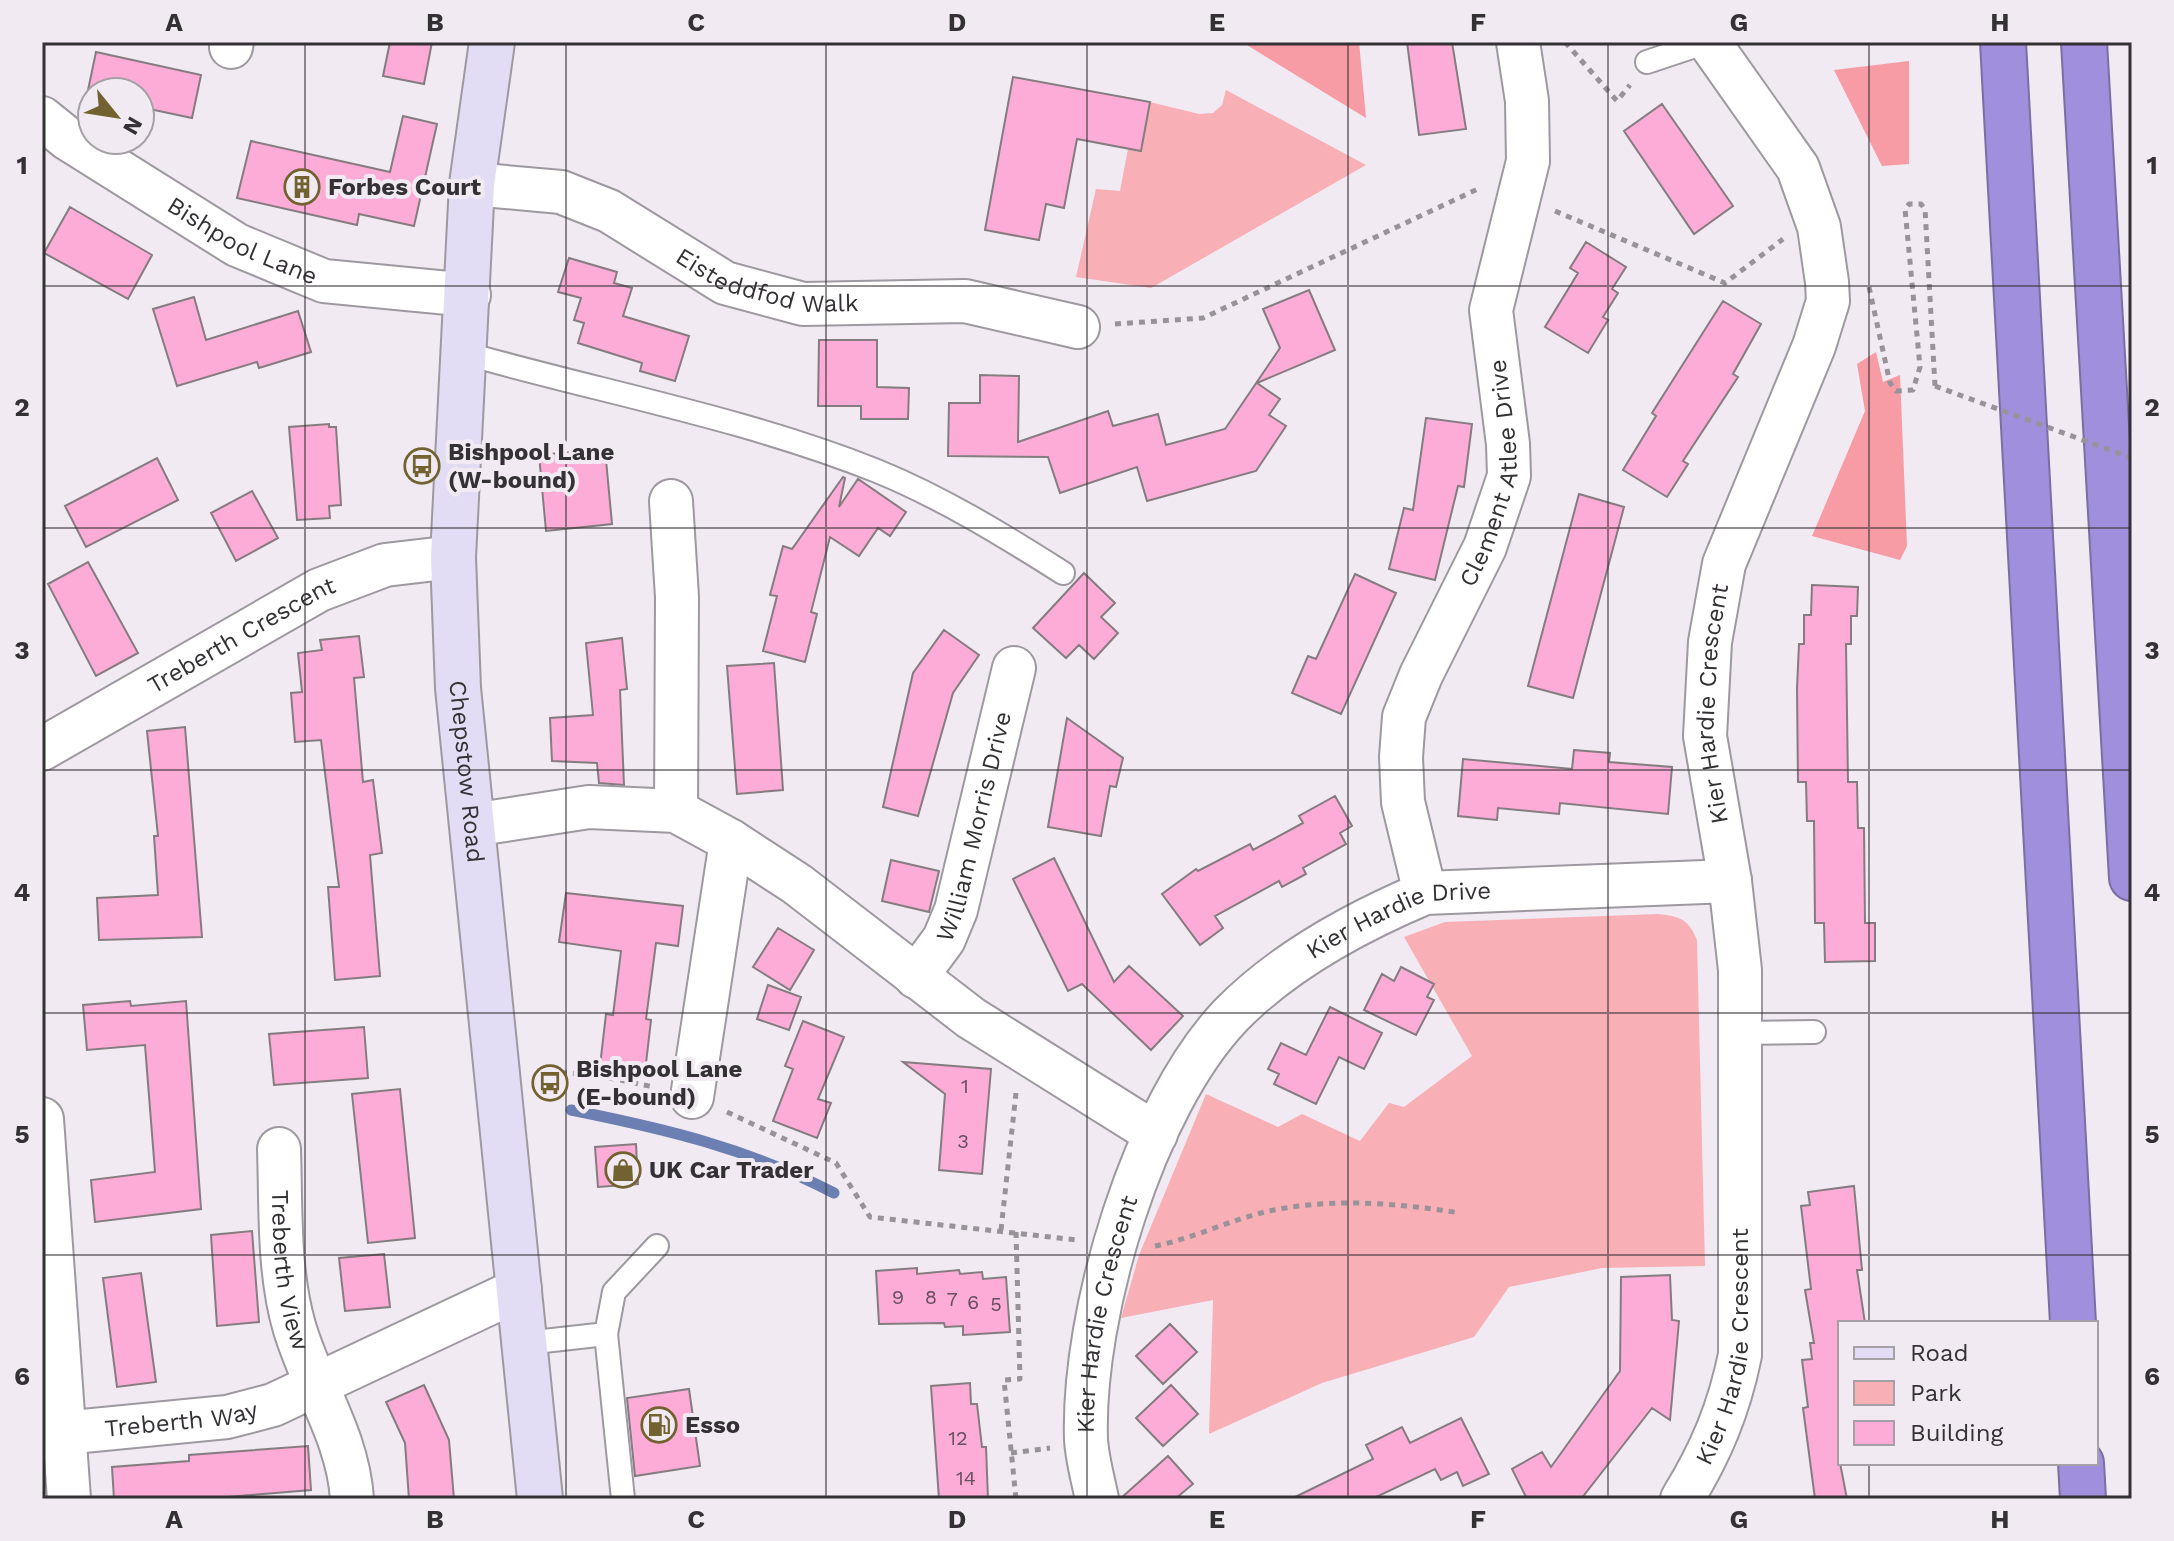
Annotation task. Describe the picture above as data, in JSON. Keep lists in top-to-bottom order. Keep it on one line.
{"streets":{"main road":["Chepstow Road"],"street":["Bishpool Lane","Eisteddfod Walk","Clement Atlee Drive","Treberth Crescent","Kier Hardie Crescent","William Morris Drive","Kier Hardie Drive","Treberth View","Treberth Way"]},"crossings":[["Bishpool Lane","Chepstow Road"],["Eisteddfod Walk","Chepstow Road"],["Clement Atlee Drive","Kier Hardie Drive"],["Treberth Crescent","Chepstow Road"],["Kier Hardie Crescent","Kier Hardie Drive"],["Chepstow Road","Treberth Way"],["Treberth View","Treberth Way"]],"places":{"building":["Forbes Court"],"bus stop":["Bishpool Lane (W-bound)","Bishpool Lane (E-bound)"],"shop":["UK Car Trader"],"fuel station":["Esso"]},"house_numbers":["1","3","9","8","7","6","5","12","14"],"legend":["Road","Park","Building"],"north":"bottom right","grid":{"columns":["A","B","C","D","E","F","G","H"],"rows":["1","2","3","4","5","6"]}}
